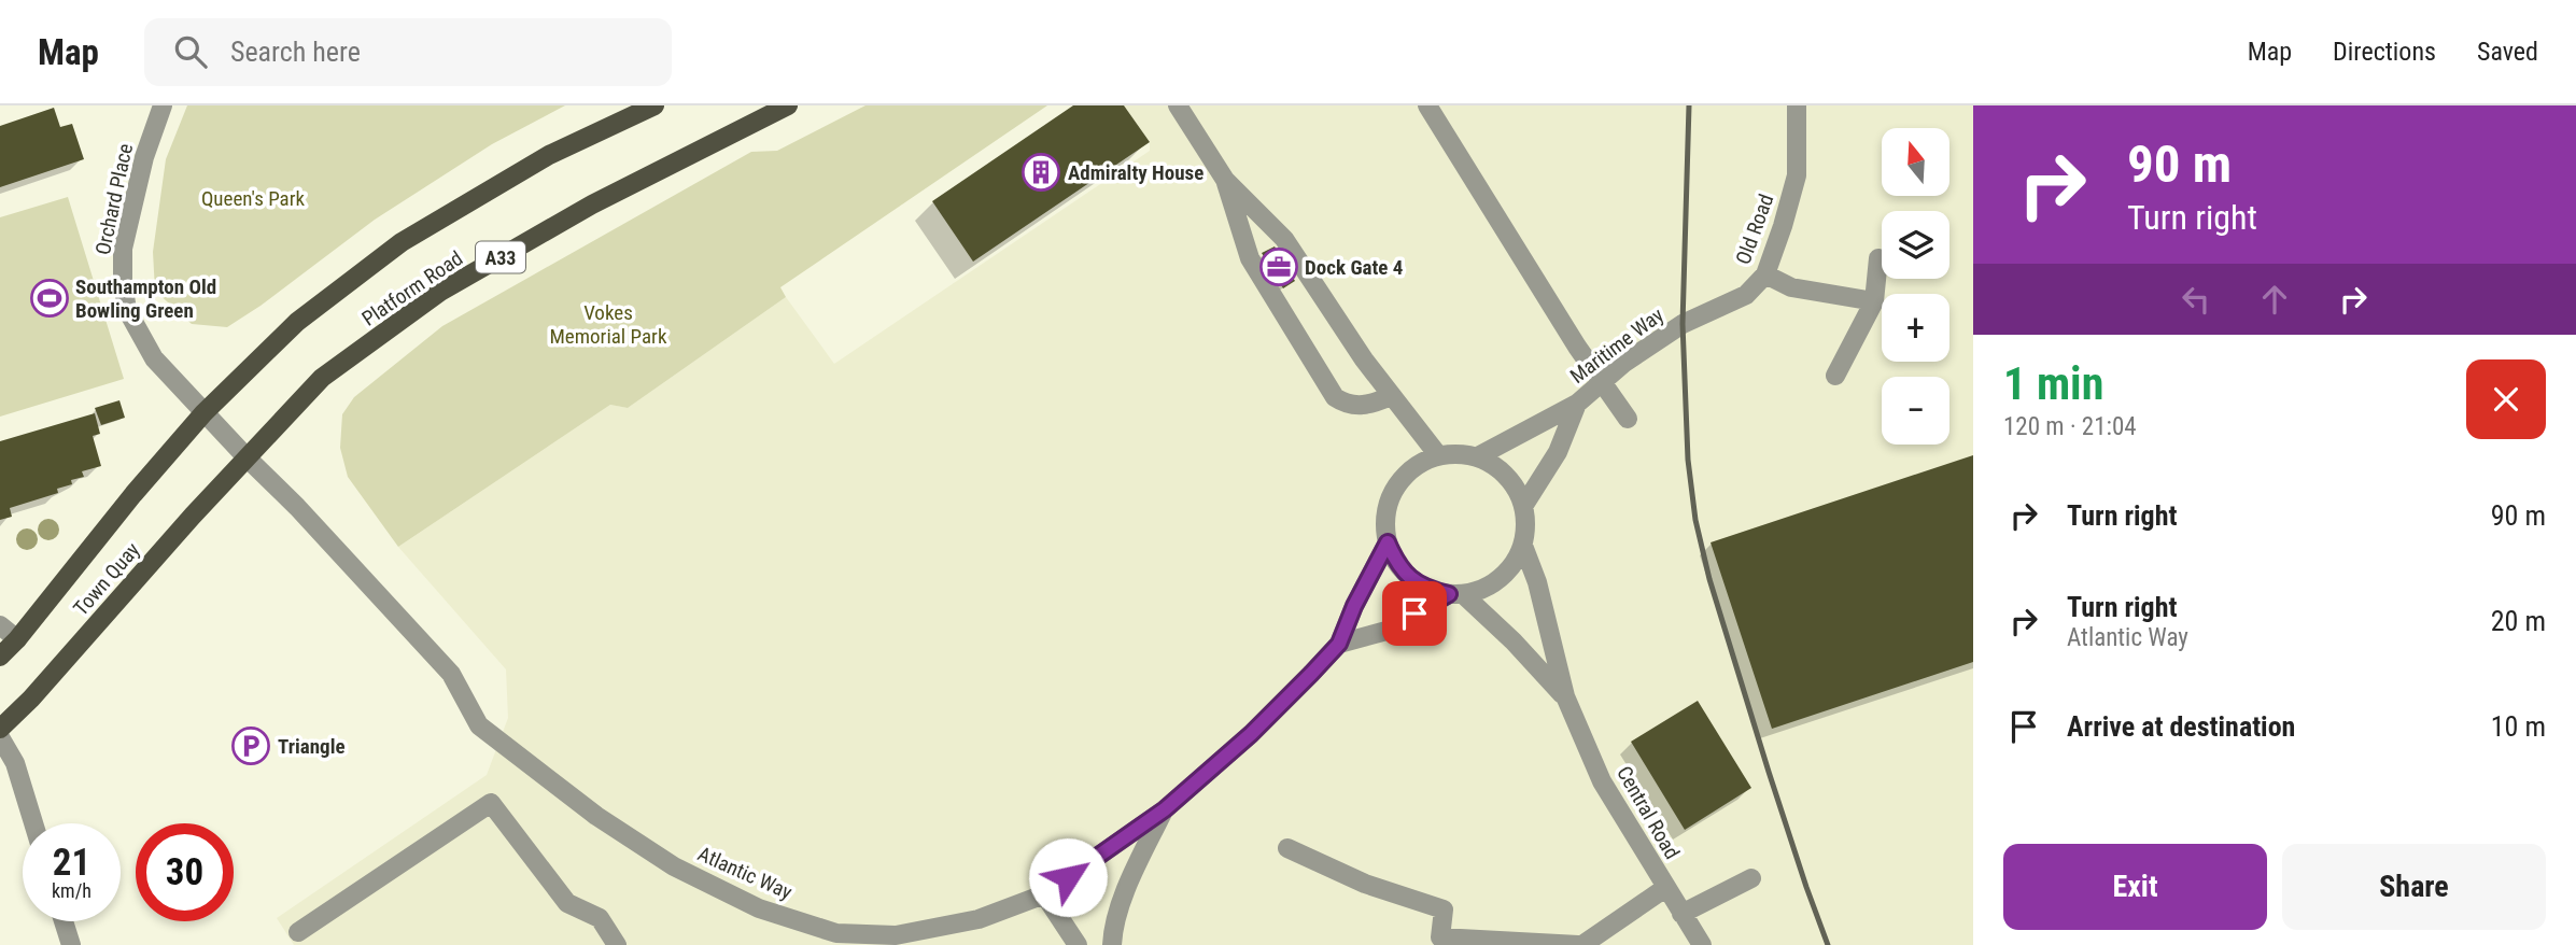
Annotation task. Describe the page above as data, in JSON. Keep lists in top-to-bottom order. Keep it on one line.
{"streets":{"main road":["A33","Platform Road","Town Quay"],"street":["Orchard Place","Old Road","Maritime Way","Central Road","Atlantic Way"]},"crossings":[["Orchard Place","Platform Road"],["Orchard Place","Town Quay"],["Orchard Place","Atlantic Way"],["Old Road","Maritime Way"],["Platform Road","Town Quay"],["Platform Road","Atlantic Way"],["Maritime Way","Central Road"],["Maritime Way","Atlantic Way"],["Town Quay","Atlantic Way"],["Central Road","Atlantic Way"]],"parks":["Queen's Park","Vokes Memorial Park"],"places":{"building":["Admiralty House"],"office":["Dock Gate 4"],"sports":["Southampton Old Bowling Green"],"parking":["Triangle"]},"north":"top","page":{"header":"Map","search":"Search here","nav":["Map","Directions","Saved"],"turn":["90 m","Turn right"],"map_buttons":["+","−"],"heading":["1 min","120 m · 21:04"],"list":[{"name":"Turn right","value":"90 m"},{"name":"Turn right","note":"Atlantic Way","value":"20 m"},{"name":"Arrive at destination","value":"10 m"}],"speed":"21 km/h","limit":"30","buttons":["Exit","Share"]}}
